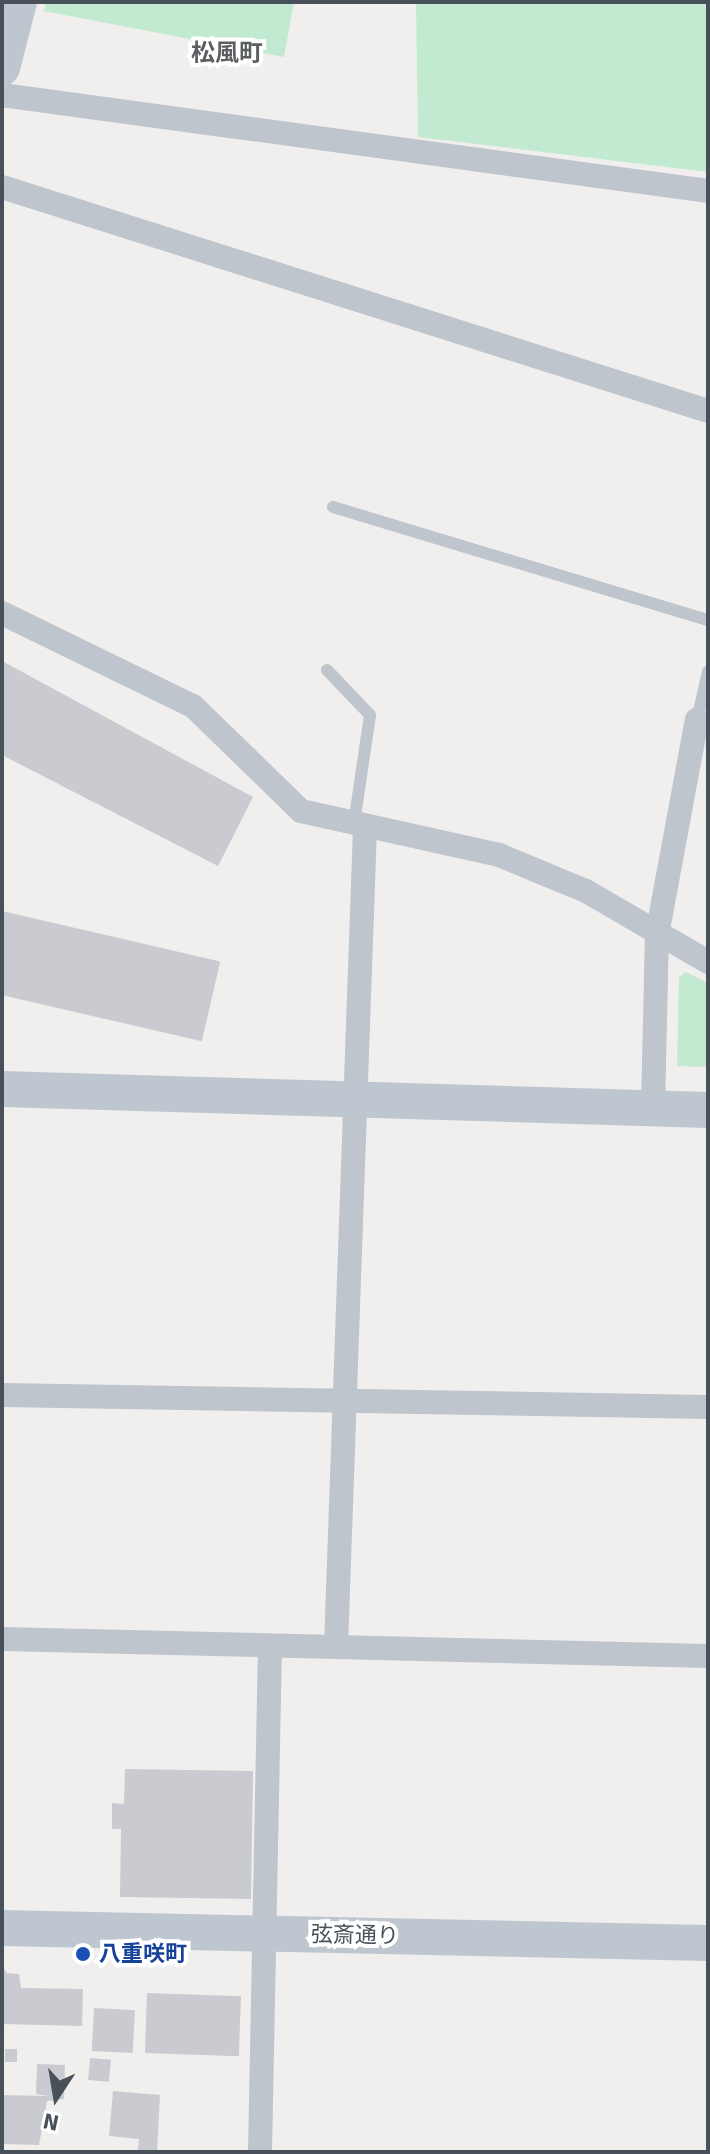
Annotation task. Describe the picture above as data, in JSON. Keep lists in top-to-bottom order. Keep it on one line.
{"streets":{"street":["弦斎通り"]},"districts":["松風町"],"places":["八重咲町"],"north":"bottom"}
